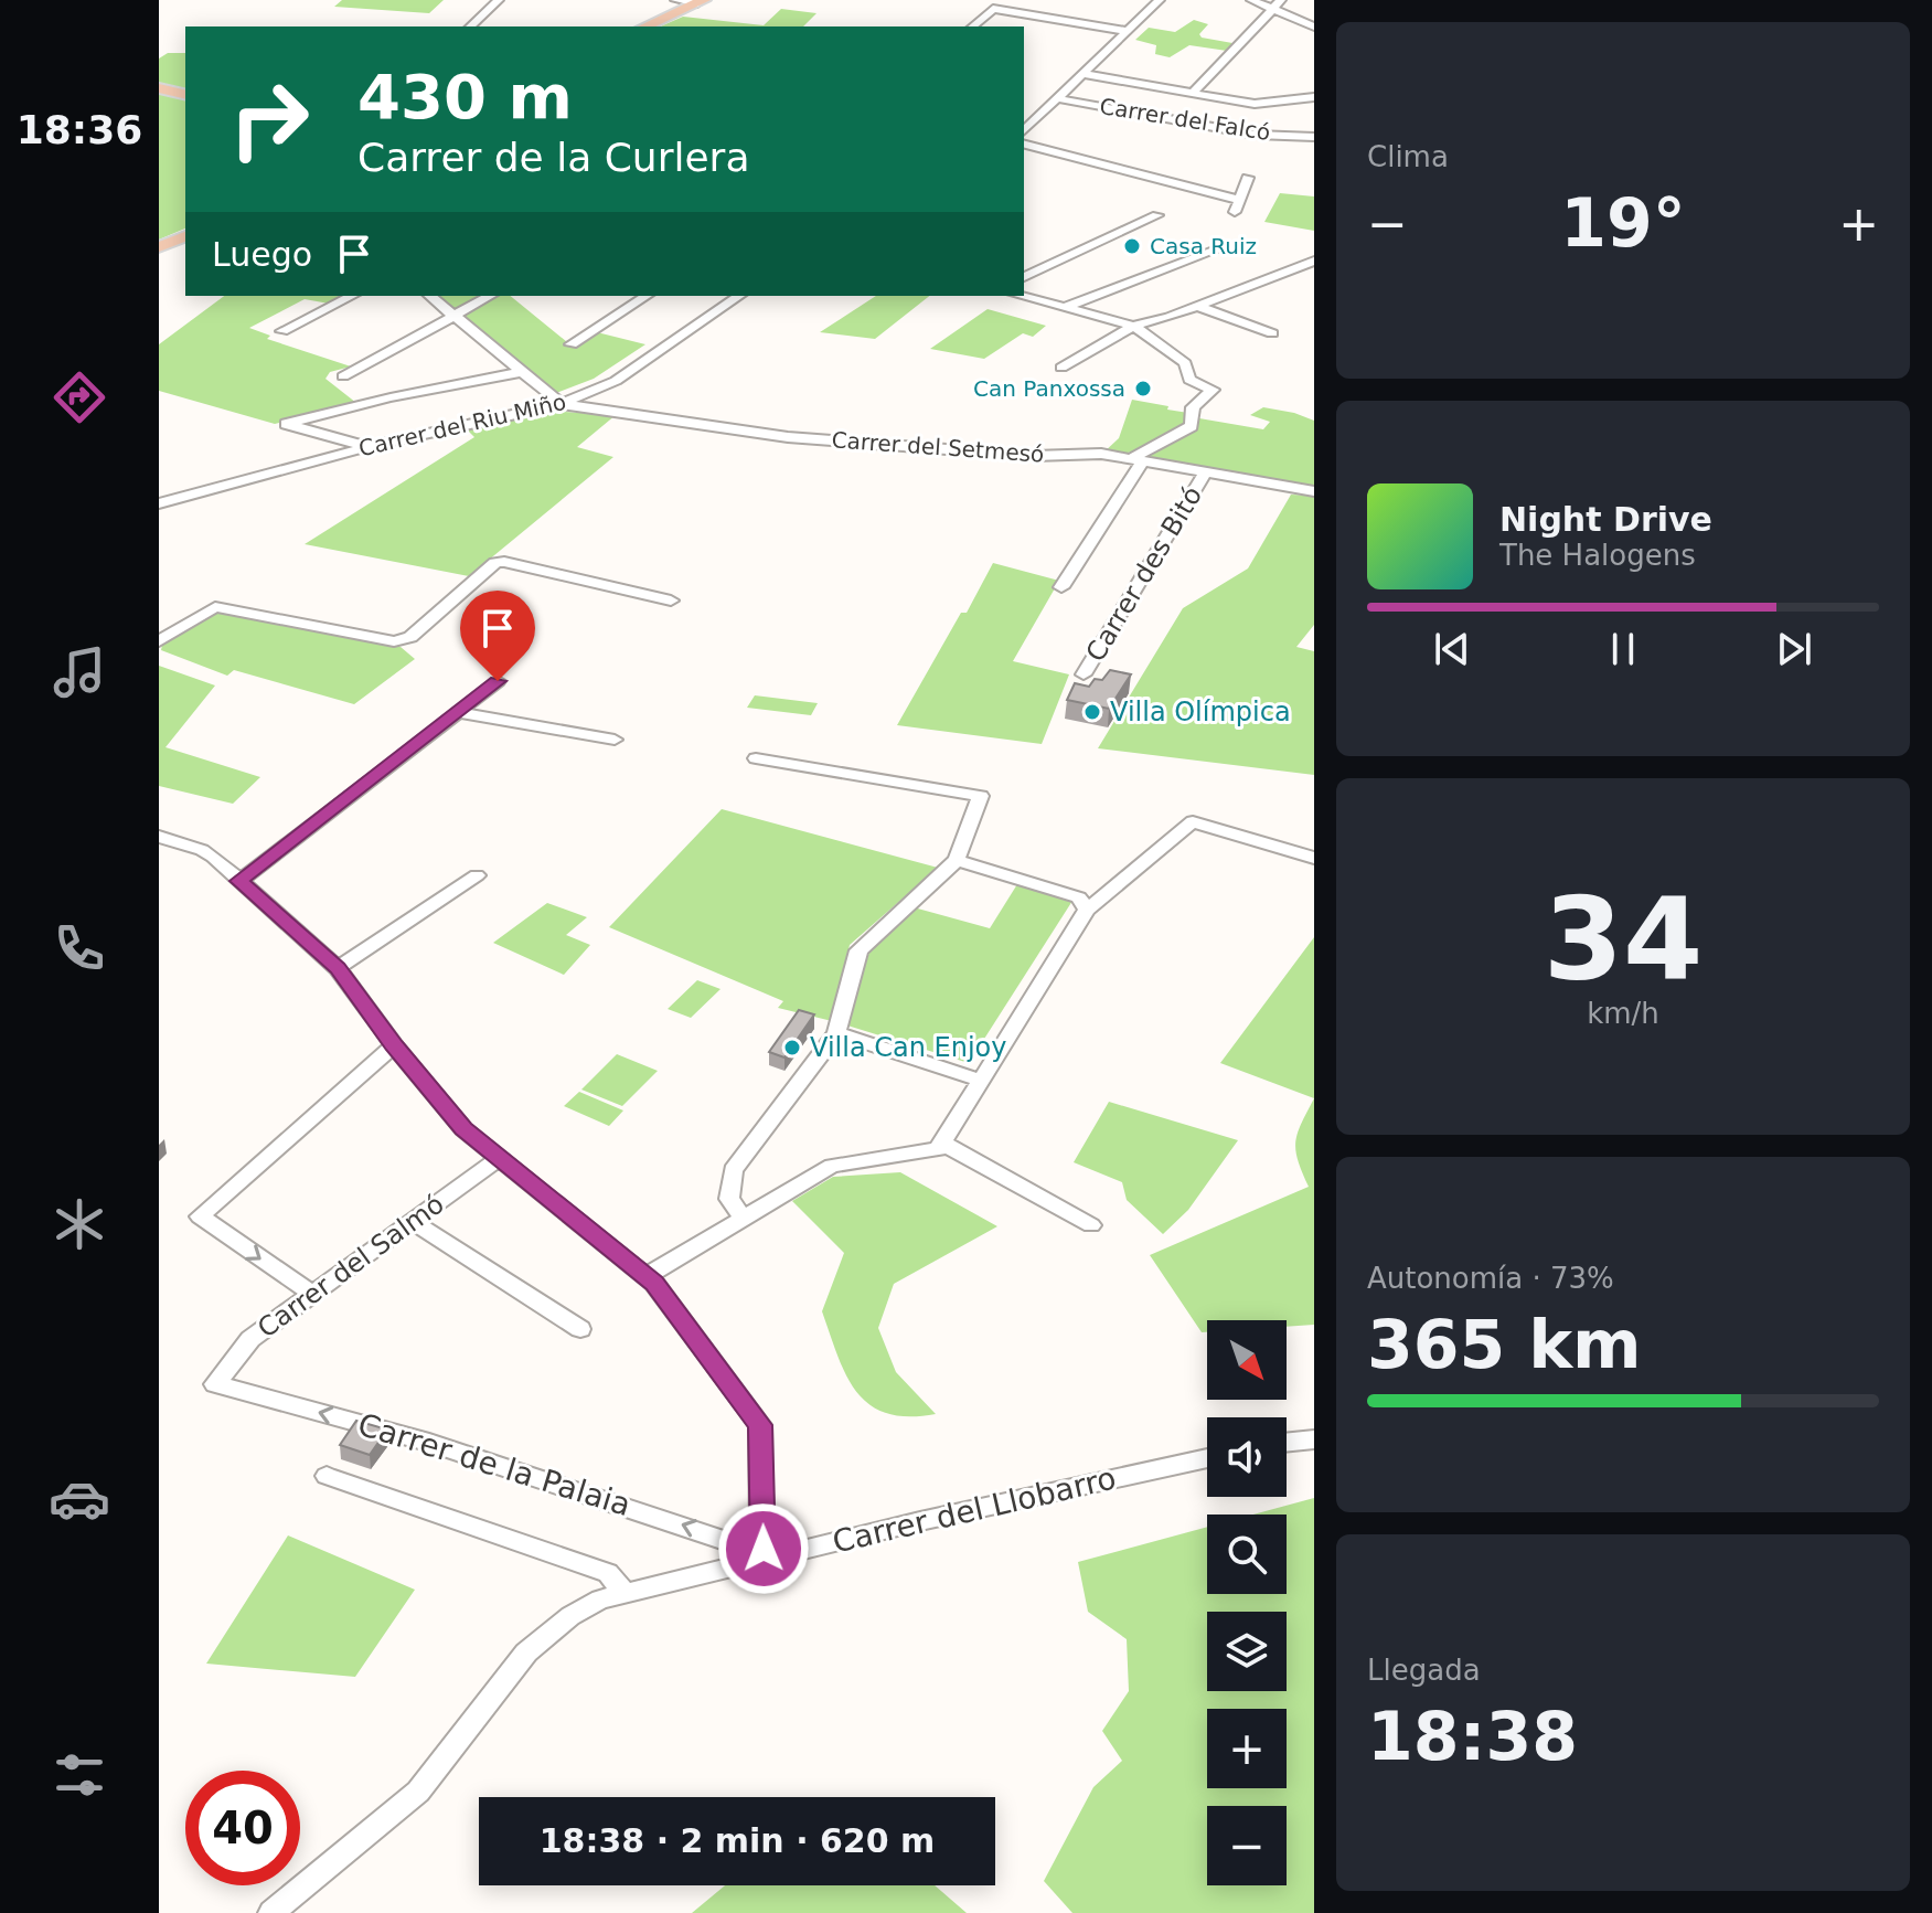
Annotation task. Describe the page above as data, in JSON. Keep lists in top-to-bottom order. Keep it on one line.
{"streets":{"street":["Carrer del Falcó","Carrer del Riu Miño","Carrer del Setmesó","Carrer des Bitó","Carrer del Salmó","Carrer de la Palaia","Carrer del Llobarro"]},"crossings":[["Carrer del Riu Miño","Carrer del Setmesó"],["Carrer del Setmesó","Carrer des Bitó"],["Carrer del Salmó","Carrer de la Palaia"],["Carrer de la Palaia","Carrer del Llobarro"]],"places":["Casa Ruiz","Can Panxossa","Villa Olímpica","Villa Can Enjoy"],"north":"bottom right","page":{"tabs":"18:36","tile":["Clima",["34","km/h"],["Autonomía · 73%","365 km"],["Llegada","18:38"]],"turn":["430 m","Carrer de la Curlera"],"heat":["−","19°","+"],"then":"Luego","song":["Night Drive","The Halogens"],"map_buttons":["+","−"],"limit":"40","trip":"18:38 · 2 min · 620 m"}}
